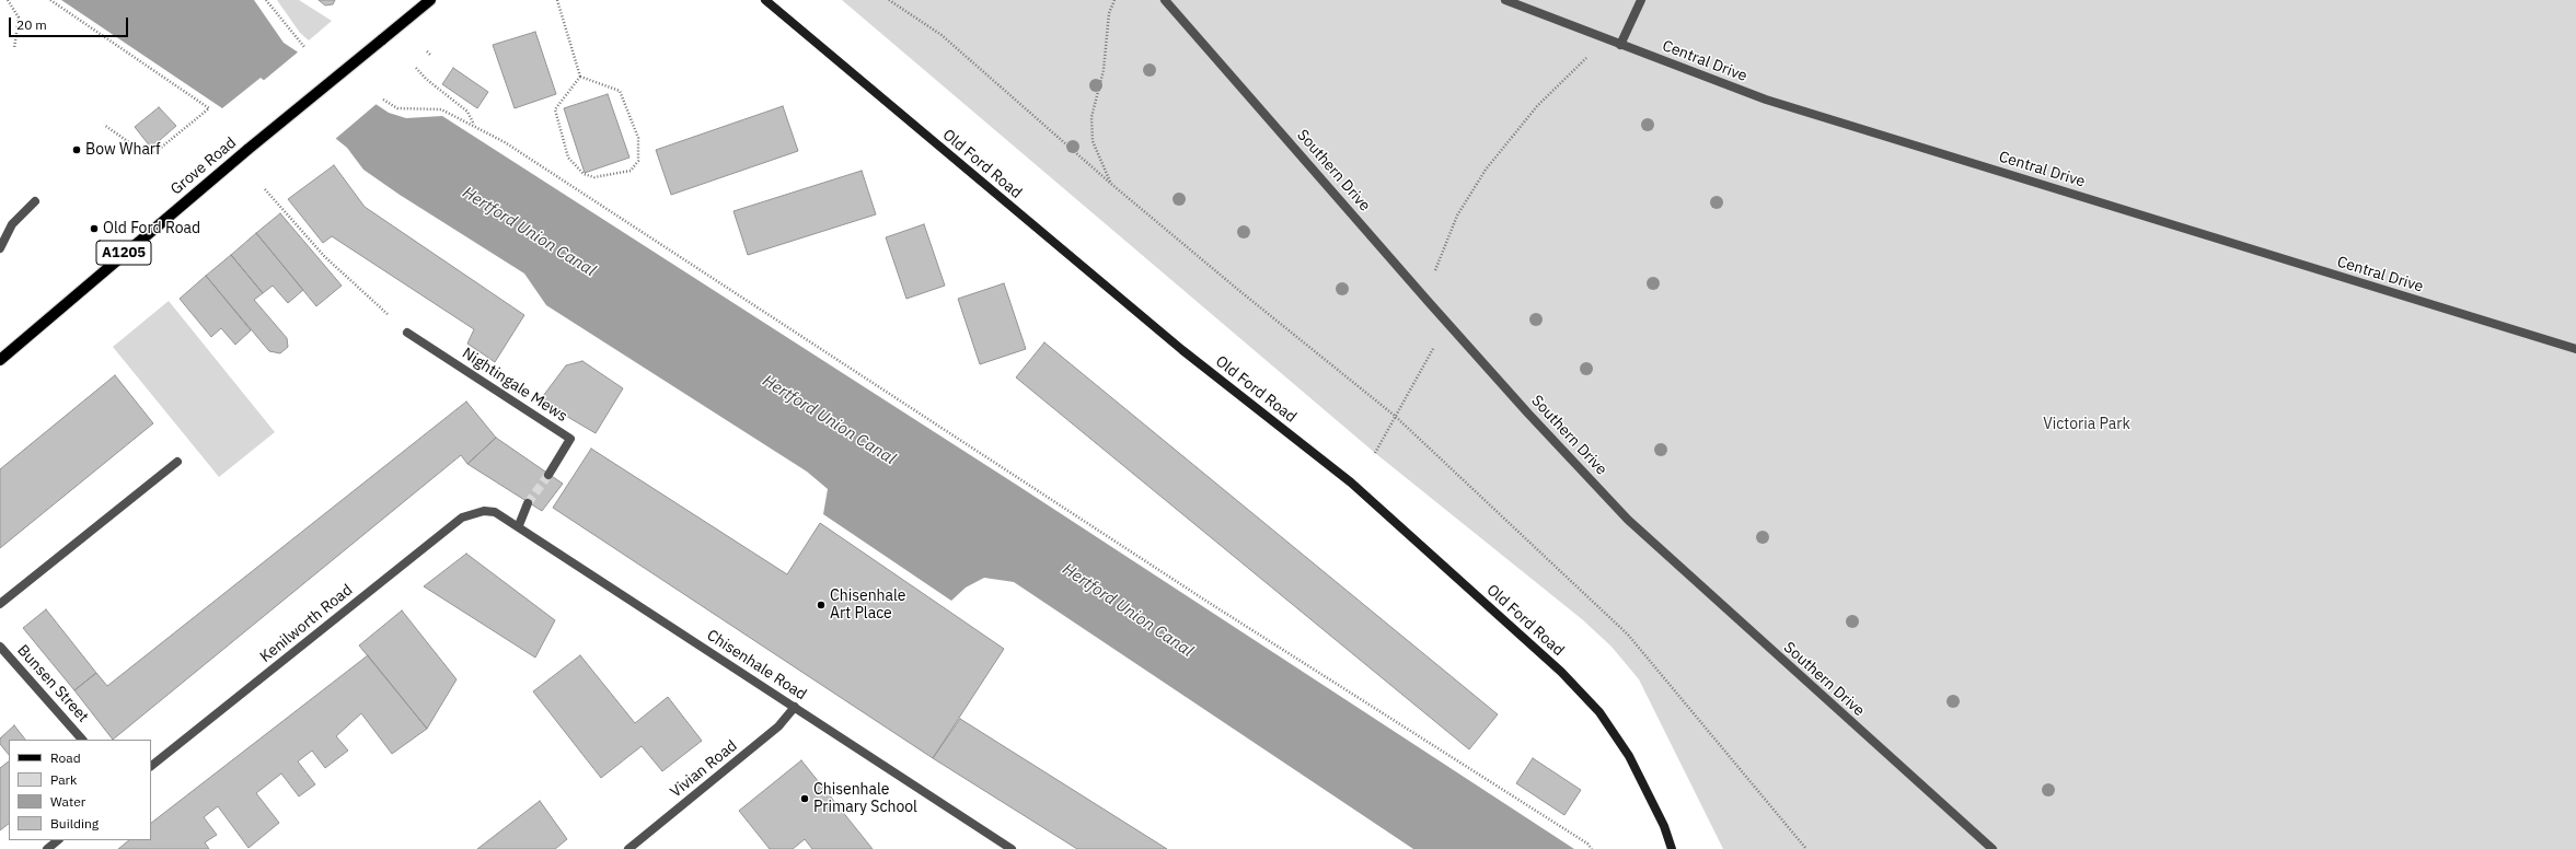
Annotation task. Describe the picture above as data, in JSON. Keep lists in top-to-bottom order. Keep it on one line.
{"streets":{"main road":["Old Ford Road","Grove Road","A1205"],"street":["Central Drive","Southern Drive","Nightingale Mews","Kenilworth Road","Chisenhale Road","Bunsen Street","Vivian Road"]},"crossings":[["Kenilworth Road","Chisenhale Road"],["Chisenhale Road","Vivian Road"]],"water":["Hertford Union Canal"],"parks":["Victoria Park"],"places":["Bow Wharf","Old Ford Road","Chisenhale Art Place","Chisenhale Primary School"],"legend":["Road","Park","Water","Building"],"scale_bar":"20 m"}
